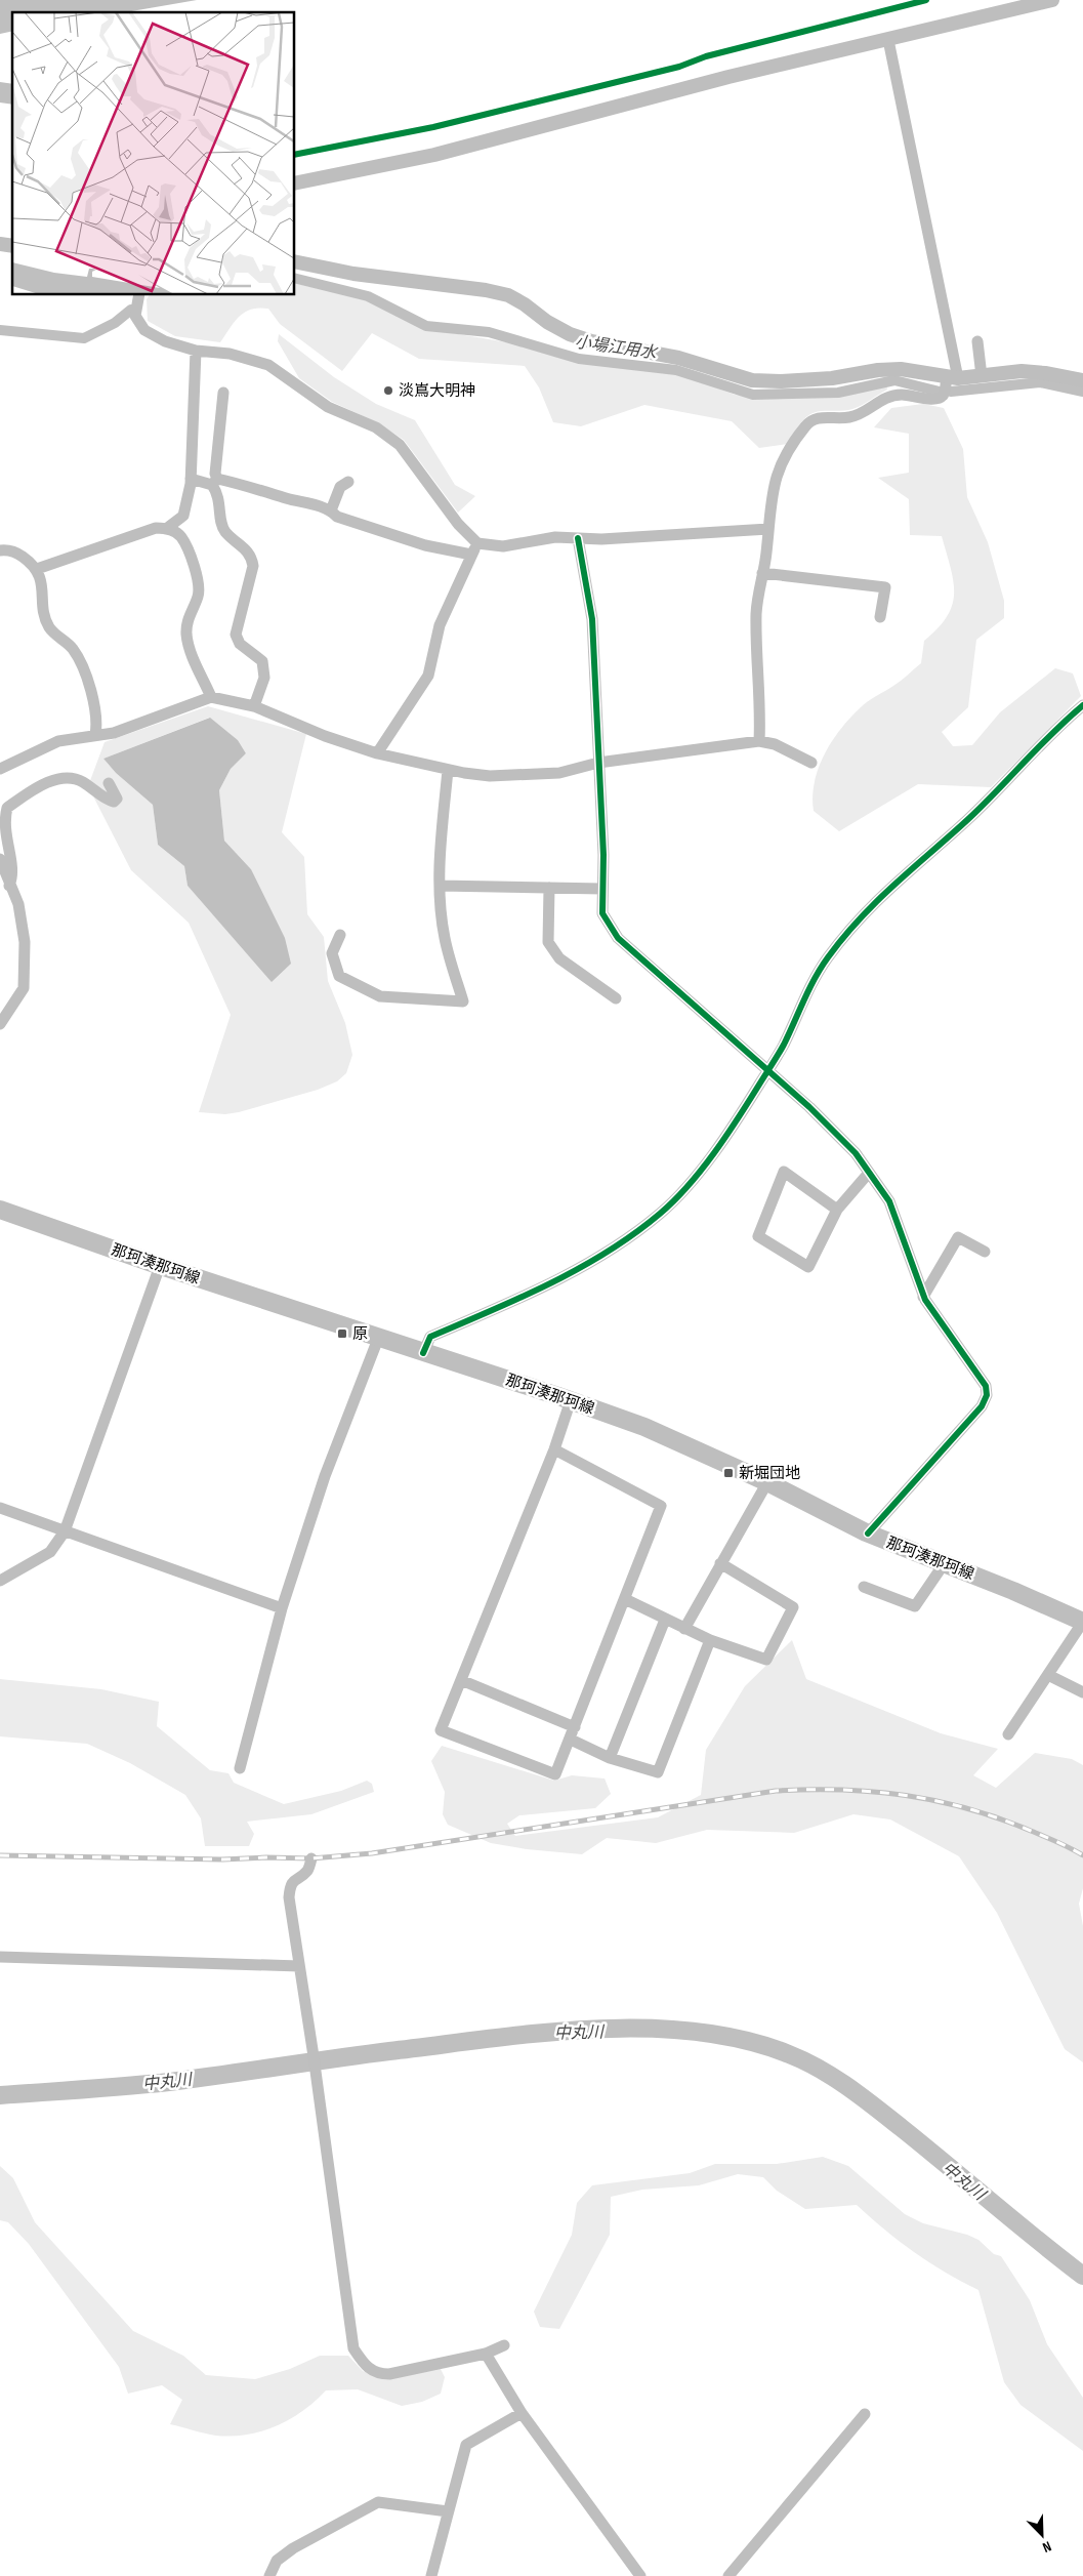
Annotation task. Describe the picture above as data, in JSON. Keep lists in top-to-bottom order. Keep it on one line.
{"streets":{"main road":["那珂湊那珂線"]},"water":["小場江用水","中丸川"],"places":{"other":["淡嶌大明神"],"transit":["原","新堀団地"]},"north":"bottom right"}
